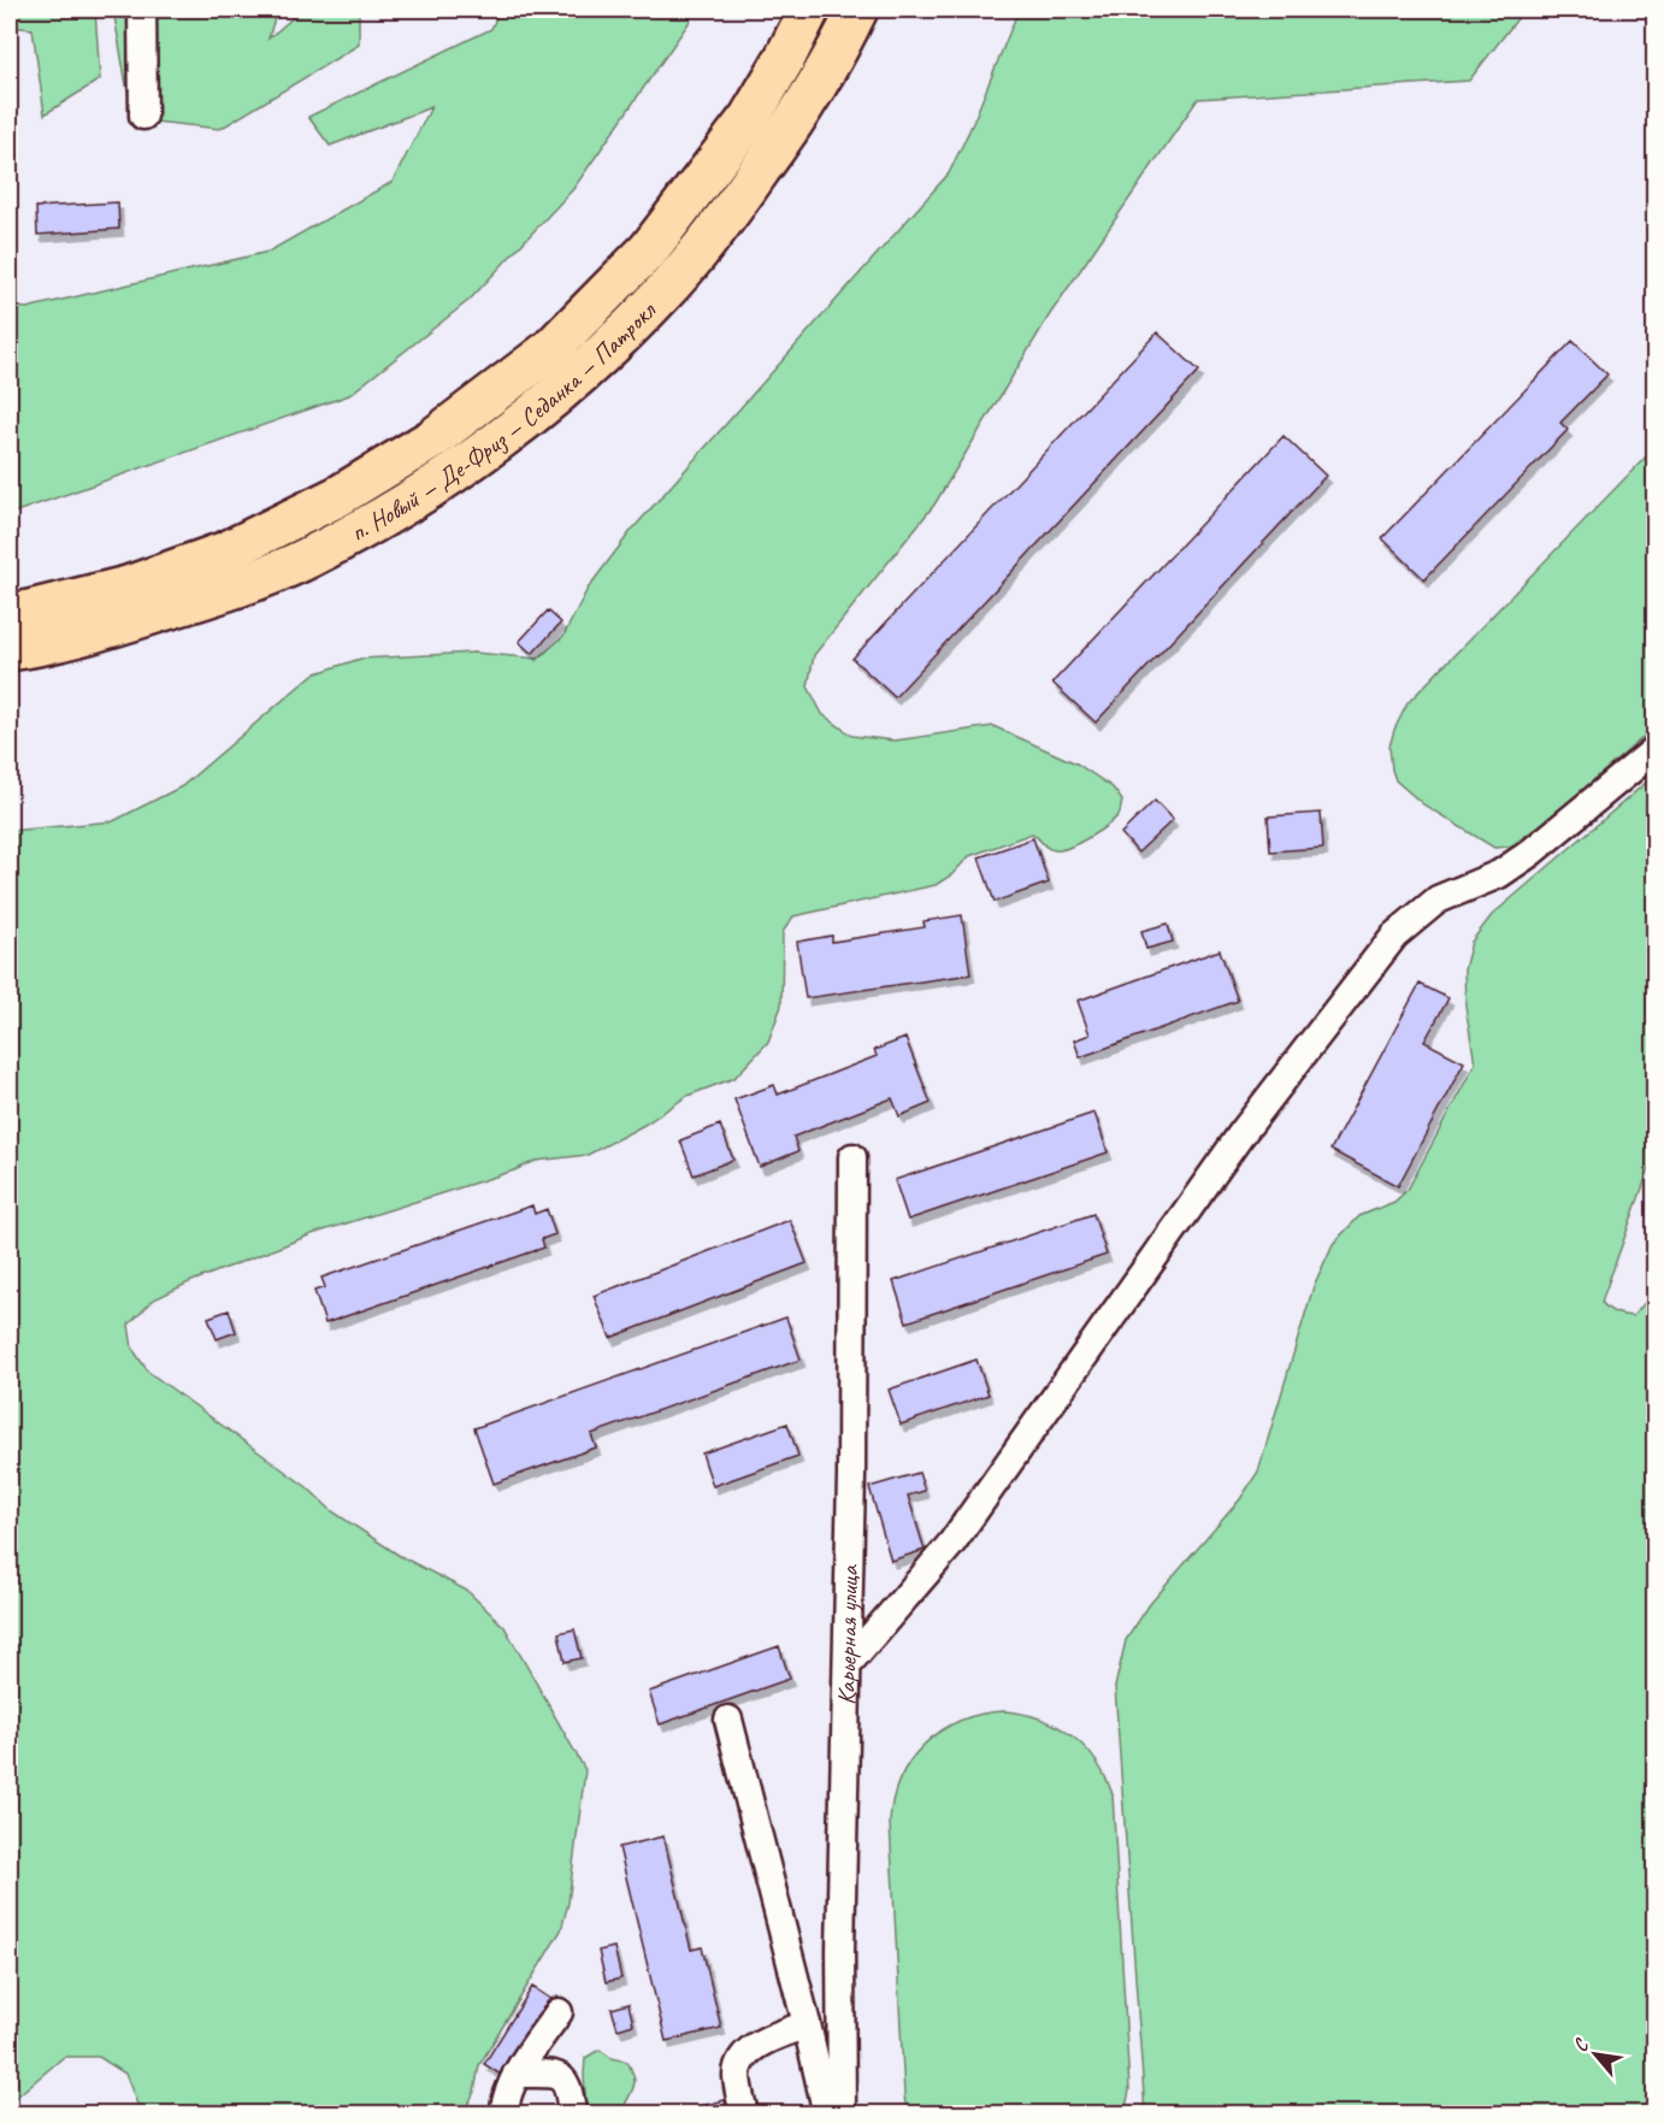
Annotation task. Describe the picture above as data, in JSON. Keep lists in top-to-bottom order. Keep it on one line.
{"streets":{"highway":["п. Новый — Де-Фриз — Седанка — Патрокл"],"street":["Карьерная улица"]},"north":"top left"}
